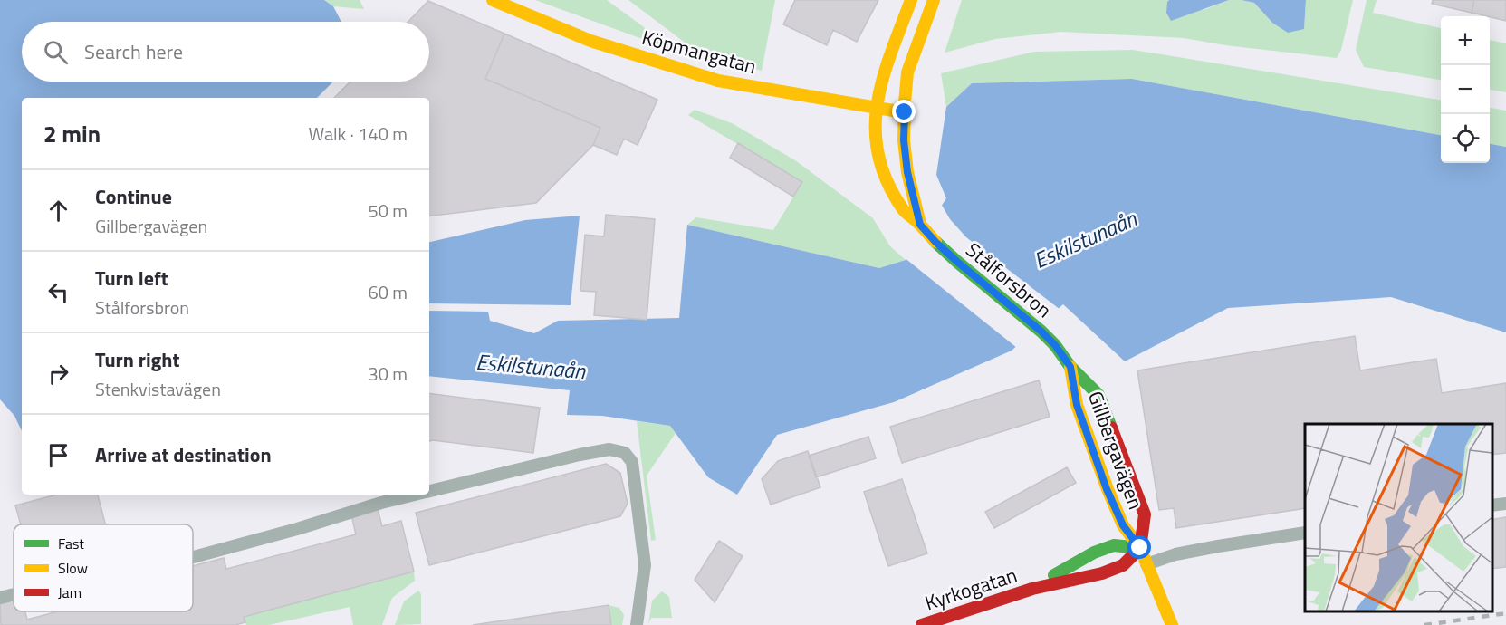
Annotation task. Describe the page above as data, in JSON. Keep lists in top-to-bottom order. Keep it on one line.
{"streets":{"main road":["Köpmangatan","Stålforsbron","Gillbergavägen","Kyrkogatan"]},"crossings":[["Köpmangatan","Stålforsbron"],["Stålforsbron","Gillbergavägen"],["Gillbergavägen","Kyrkogatan"]],"water":["Eskilstunaån"],"legend":["Fast","Slow","Jam"],"page":{"map_buttons":["+","−"],"search":"Search here","heading":["2 min","Walk · 140 m"],"list":[["Continue","Gillbergavägen","50 m"],["Turn left","Stålforsbron","60 m"],["Turn right","Stenkvistavägen","30 m"],"Arrive at destination"]}}
